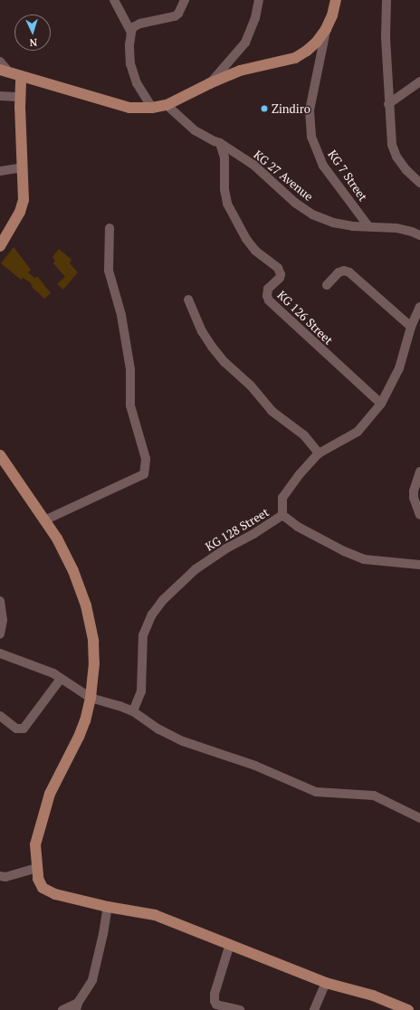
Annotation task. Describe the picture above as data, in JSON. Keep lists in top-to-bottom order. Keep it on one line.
{"streets":{"street":["KG 27 Avenue","KG 7 Street","KG 126 Street","KG 128 Street"]},"crossings":[["KG 27 Avenue","KG 7 Street"],["KG 27 Avenue","KG 126 Street"],["KG 126 Street","KG 128 Street"]],"places":["Zindiro"],"north":"bottom"}
